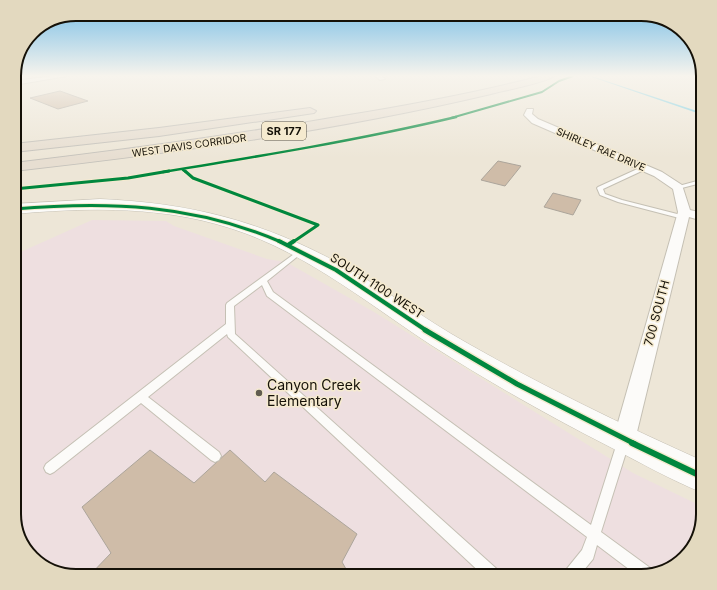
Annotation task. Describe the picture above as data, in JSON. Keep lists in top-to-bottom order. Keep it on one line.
{"streets":{"highway":["SR 177","WEST DAVIS CORRIDOR"],"street":["SHIRLEY RAE DRIVE","SOUTH 1100 WEST","700 SOUTH"]},"crossings":[["SHIRLEY RAE DRIVE","700 SOUTH"],["SOUTH 1100 WEST","700 SOUTH"]],"places":["Canyon Creek Elementary"]}
